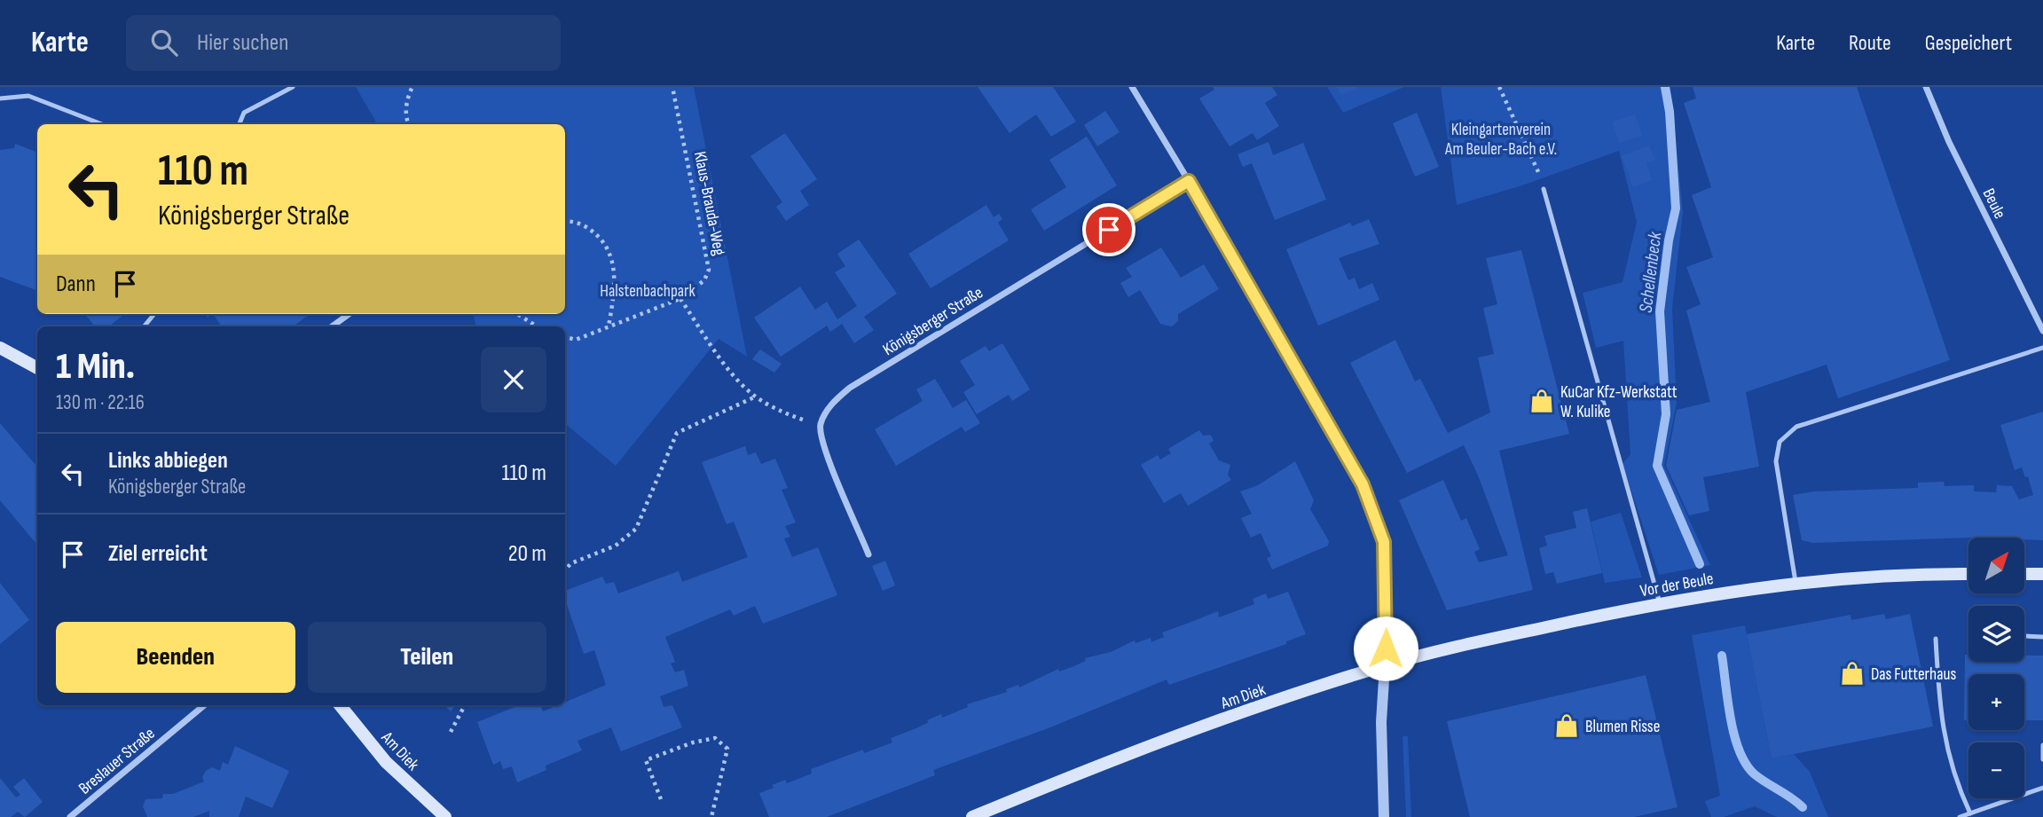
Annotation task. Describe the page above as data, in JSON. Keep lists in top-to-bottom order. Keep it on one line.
{"streets":{"main road":["Vor der Beule","Am Diek"],"street":["Beule","Königsberger Straße","Breslauer Straße"],"path":["Klaus-Brauda-Weg"]},"crossings":[["Vor der Beule","Am Diek"]],"water":["Schellenbeck"],"parks":["Kleingartenverein Am Beuler-Bach e.V.","Halstenbachpark"],"places":{"shop":["KuCar Kfz-Werkstatt W. Kulike","Das Futterhaus","Blumen Risse"]},"north":"top right","page":{"header":"Karte","search":"Hier suchen","nav":["Karte","Route","Gespeichert"],"turn":["110 m","Königsberger Straße"],"then":"Dann","heading":["1 Min.","130 m · 22:16"],"list":[{"name":"Links abbiegen","note":"Königsberger Straße","value":"110 m"},{"name":"Ziel erreicht","value":"20 m"}],"map_buttons":["+","−"],"buttons":["Beenden","Teilen"]}}
